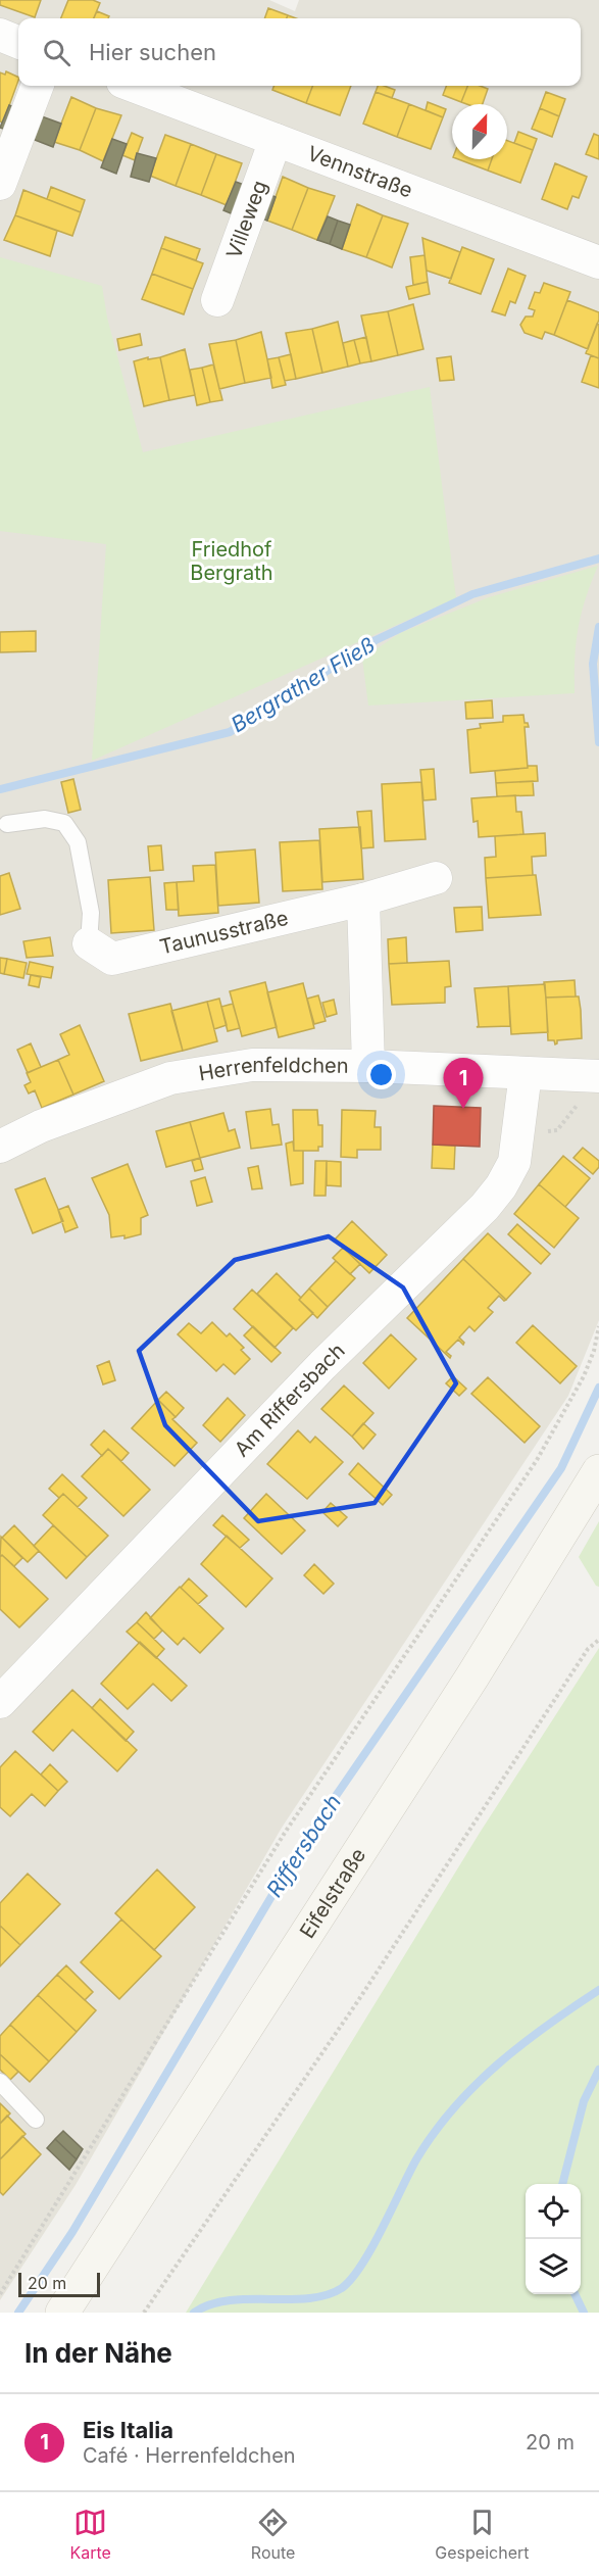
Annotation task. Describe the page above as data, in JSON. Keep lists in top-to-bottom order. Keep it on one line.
{"streets":{"main road":["Eifelstraße"],"street":["Vennstraße","Villeweg","Taunusstraße","Herrenfeldchen","Am Riffersbach"]},"crossings":[["Vennstraße","Villeweg"],["Herrenfeldchen","Am Riffersbach"]],"water":["Bergrather Fließ","Riffersbach"],"parks":["Friedhof Bergrath"],"scale_bar":"20 m","north":"top","page":{"search":"Hier suchen","pins":"1","scale":"20 m","heading":"In der Nähe","list":[{"mark":"1","name":"Eis Italia","note":"Café · Herrenfeldchen","value":"20 m"}],"nav":["Karte","Route","Gespeichert"]}}
